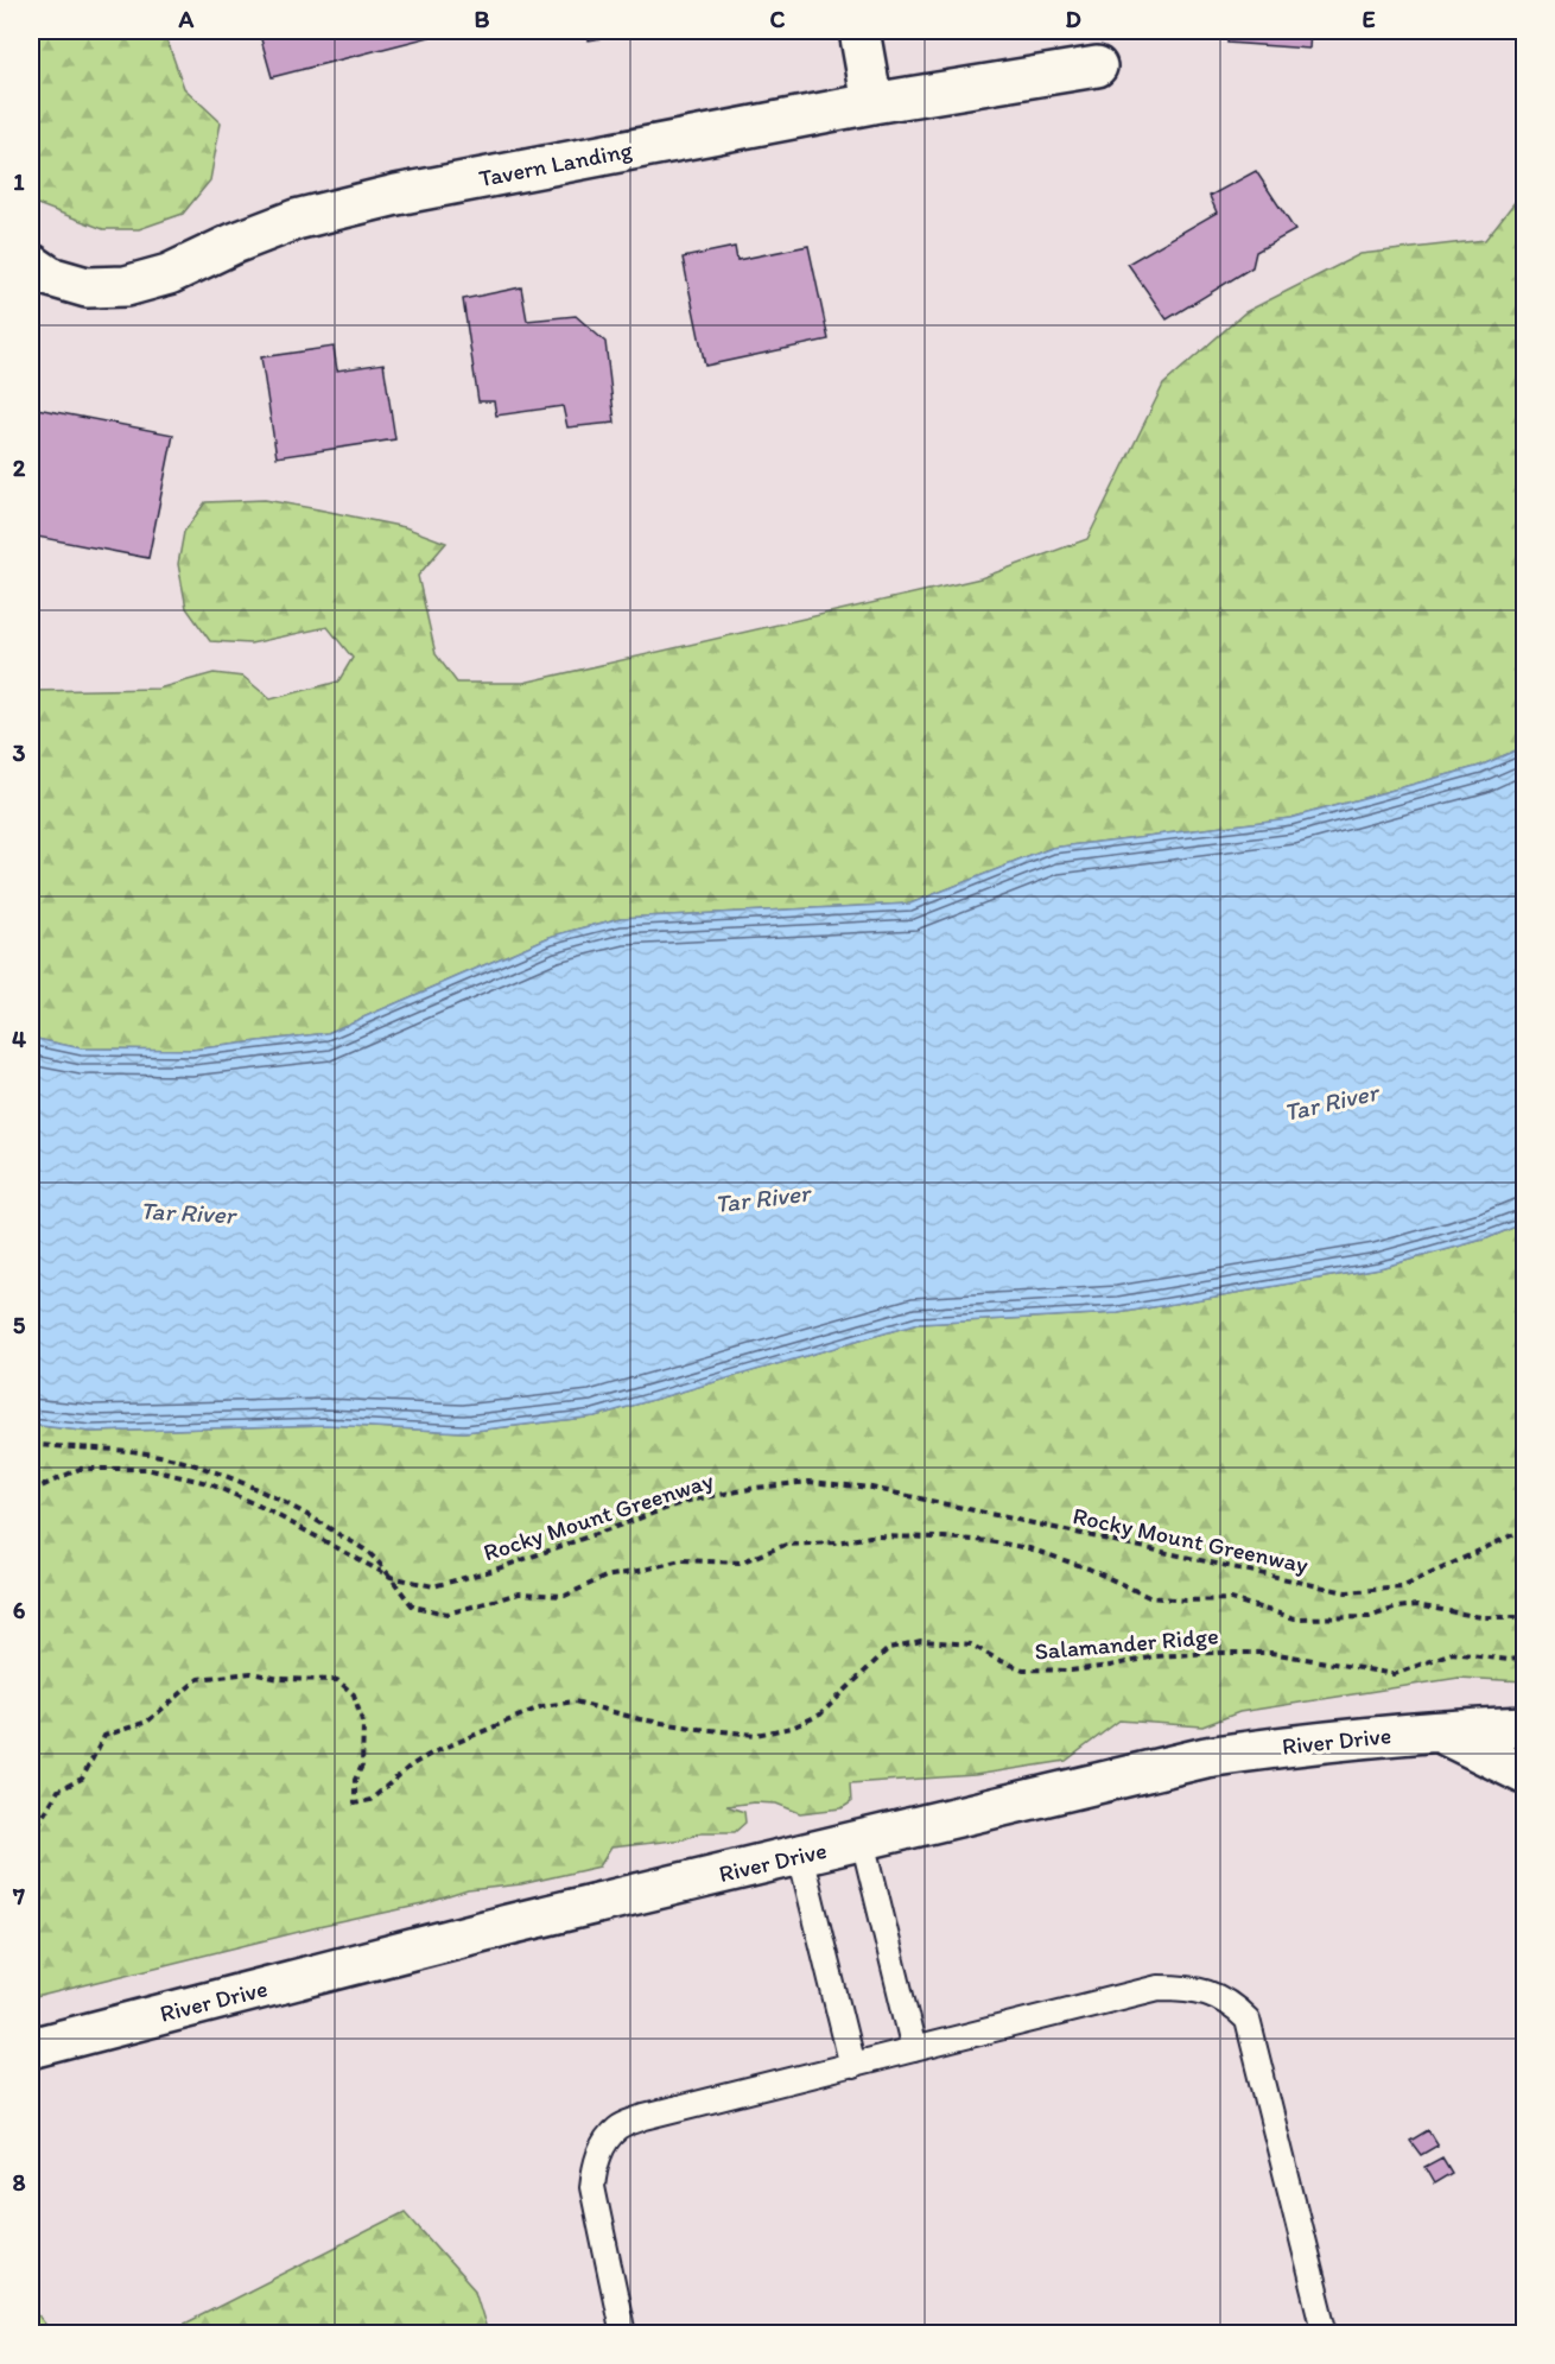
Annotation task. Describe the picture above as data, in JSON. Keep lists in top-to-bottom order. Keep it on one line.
{"streets":{"street":["Tavern Landing","River Drive"],"path":["Rocky Mount Greenway","Salamander Ridge"]},"crossings":[["Rocky Mount Greenway","Salamander Ridge"]],"water":["Tar River"],"grid":{"columns":["A","B","C","D","E"],"rows":["1","2","3","4","5","6","7","8"]}}
